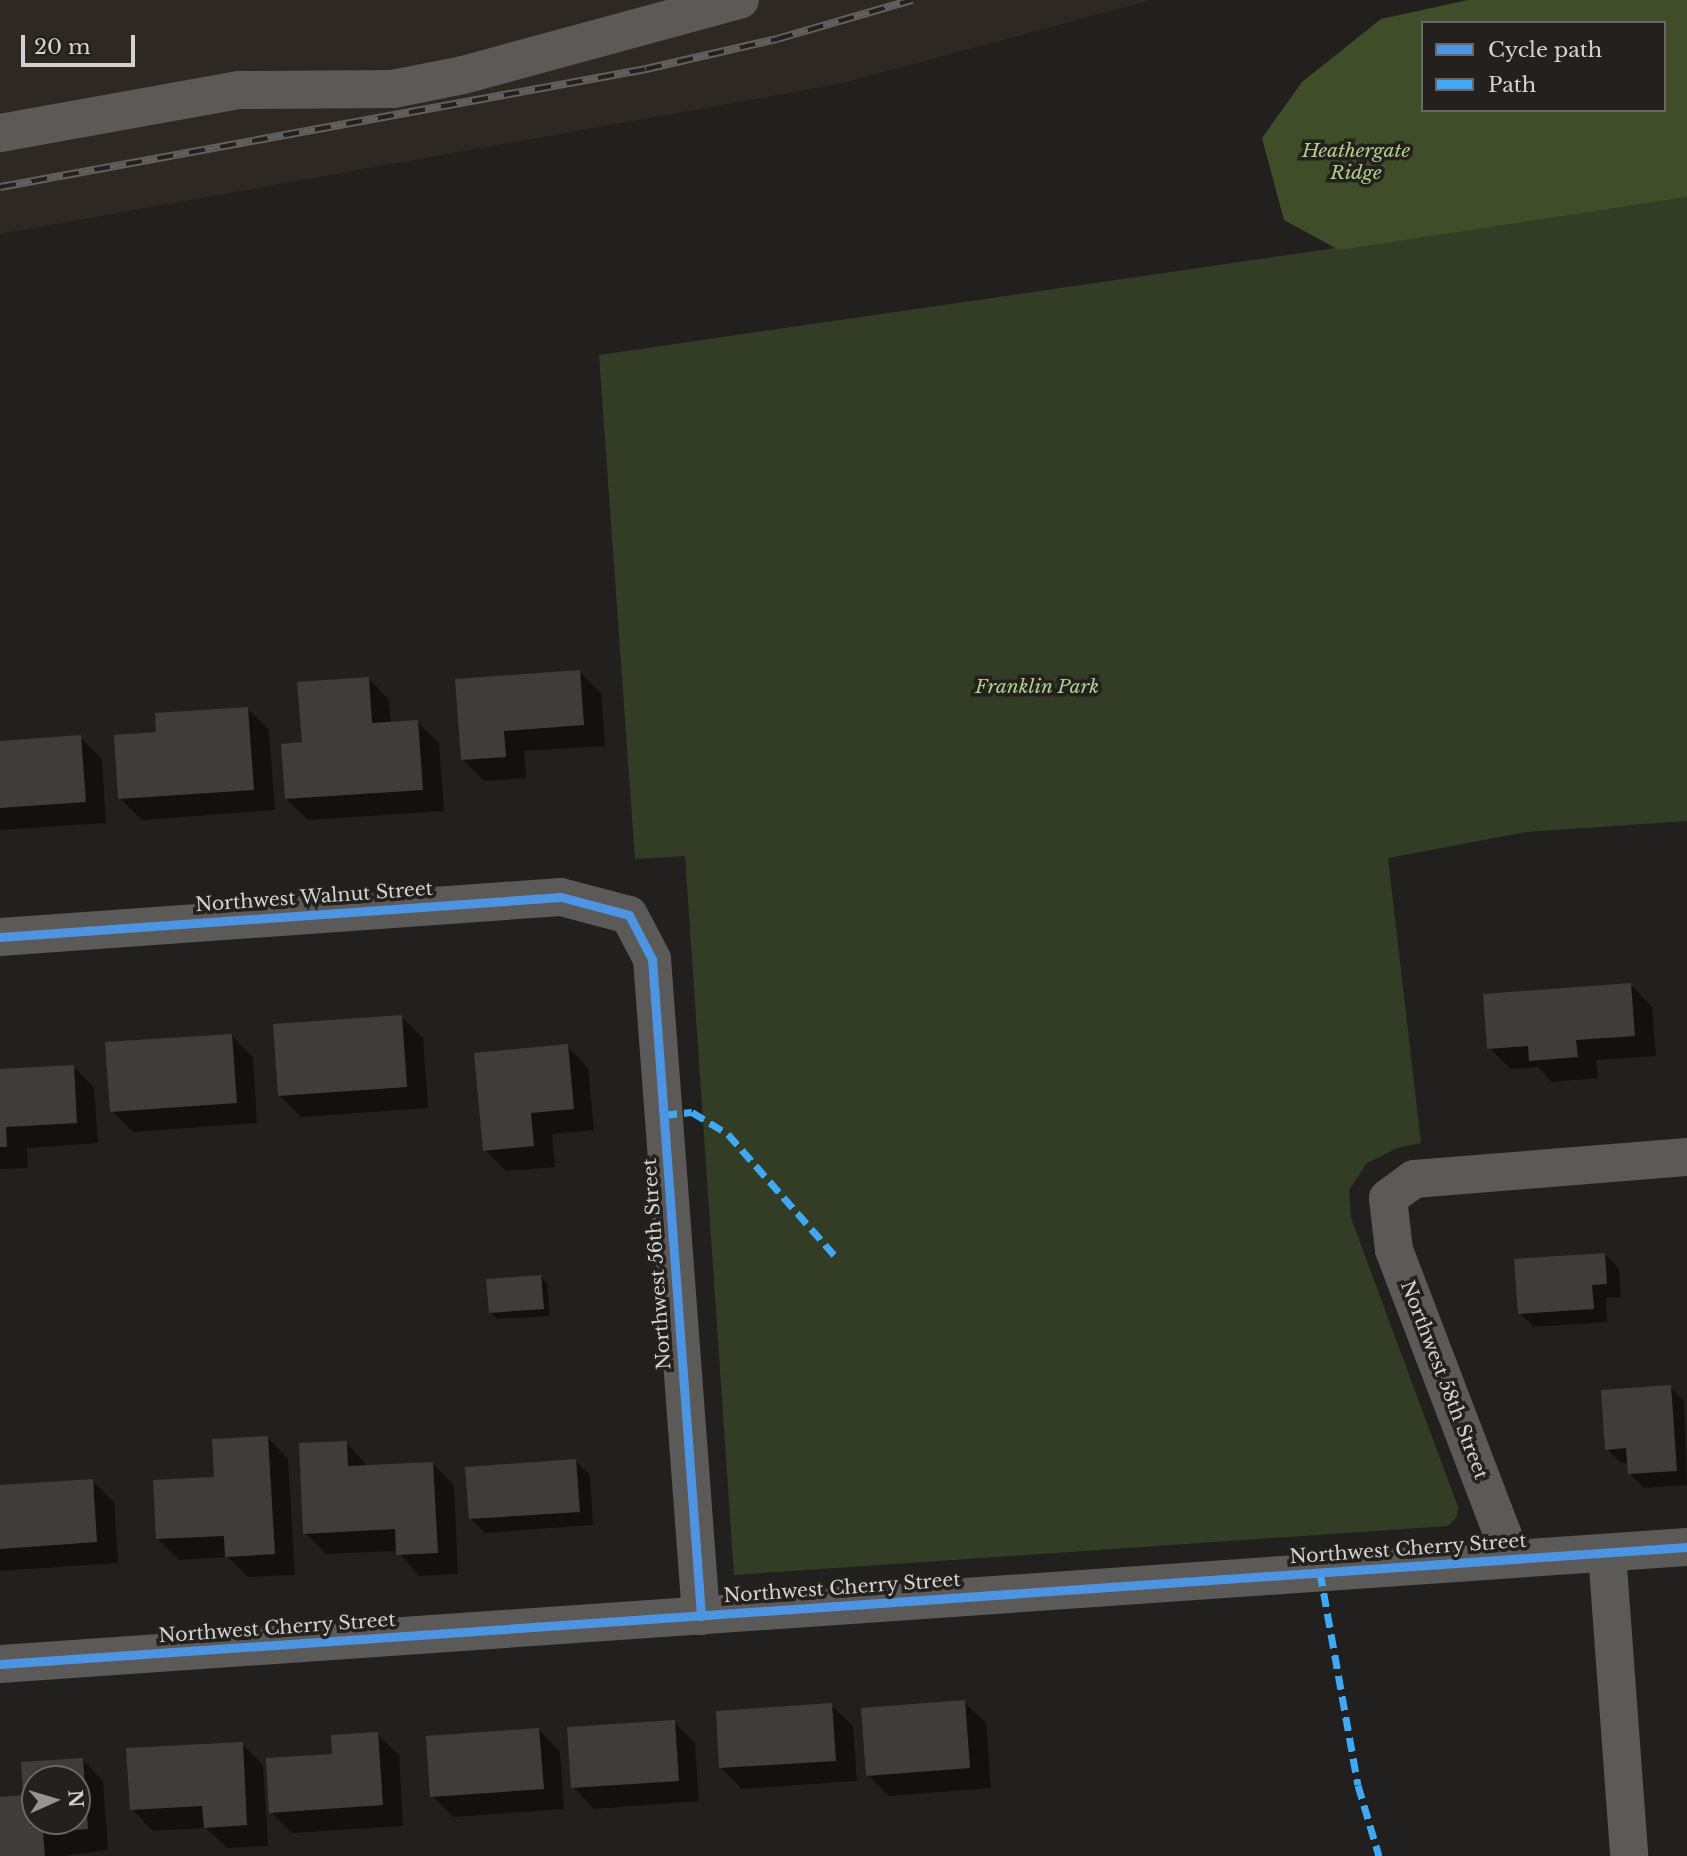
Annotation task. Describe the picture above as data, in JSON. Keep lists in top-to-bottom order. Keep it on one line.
{"streets":{"street":["Northwest Walnut Street","Northwest 56th Street","Northwest 58th Street","Northwest Cherry Street"]},"crossings":[["Northwest Walnut Street","Northwest 56th Street"],["Northwest 56th Street","Northwest Cherry Street"],["Northwest 58th Street","Northwest Cherry Street"]],"parks":["Heathergate Ridge","Franklin Park"],"legend":["Cycle path","Path"],"scale_bar":"20 m","north":"right"}
